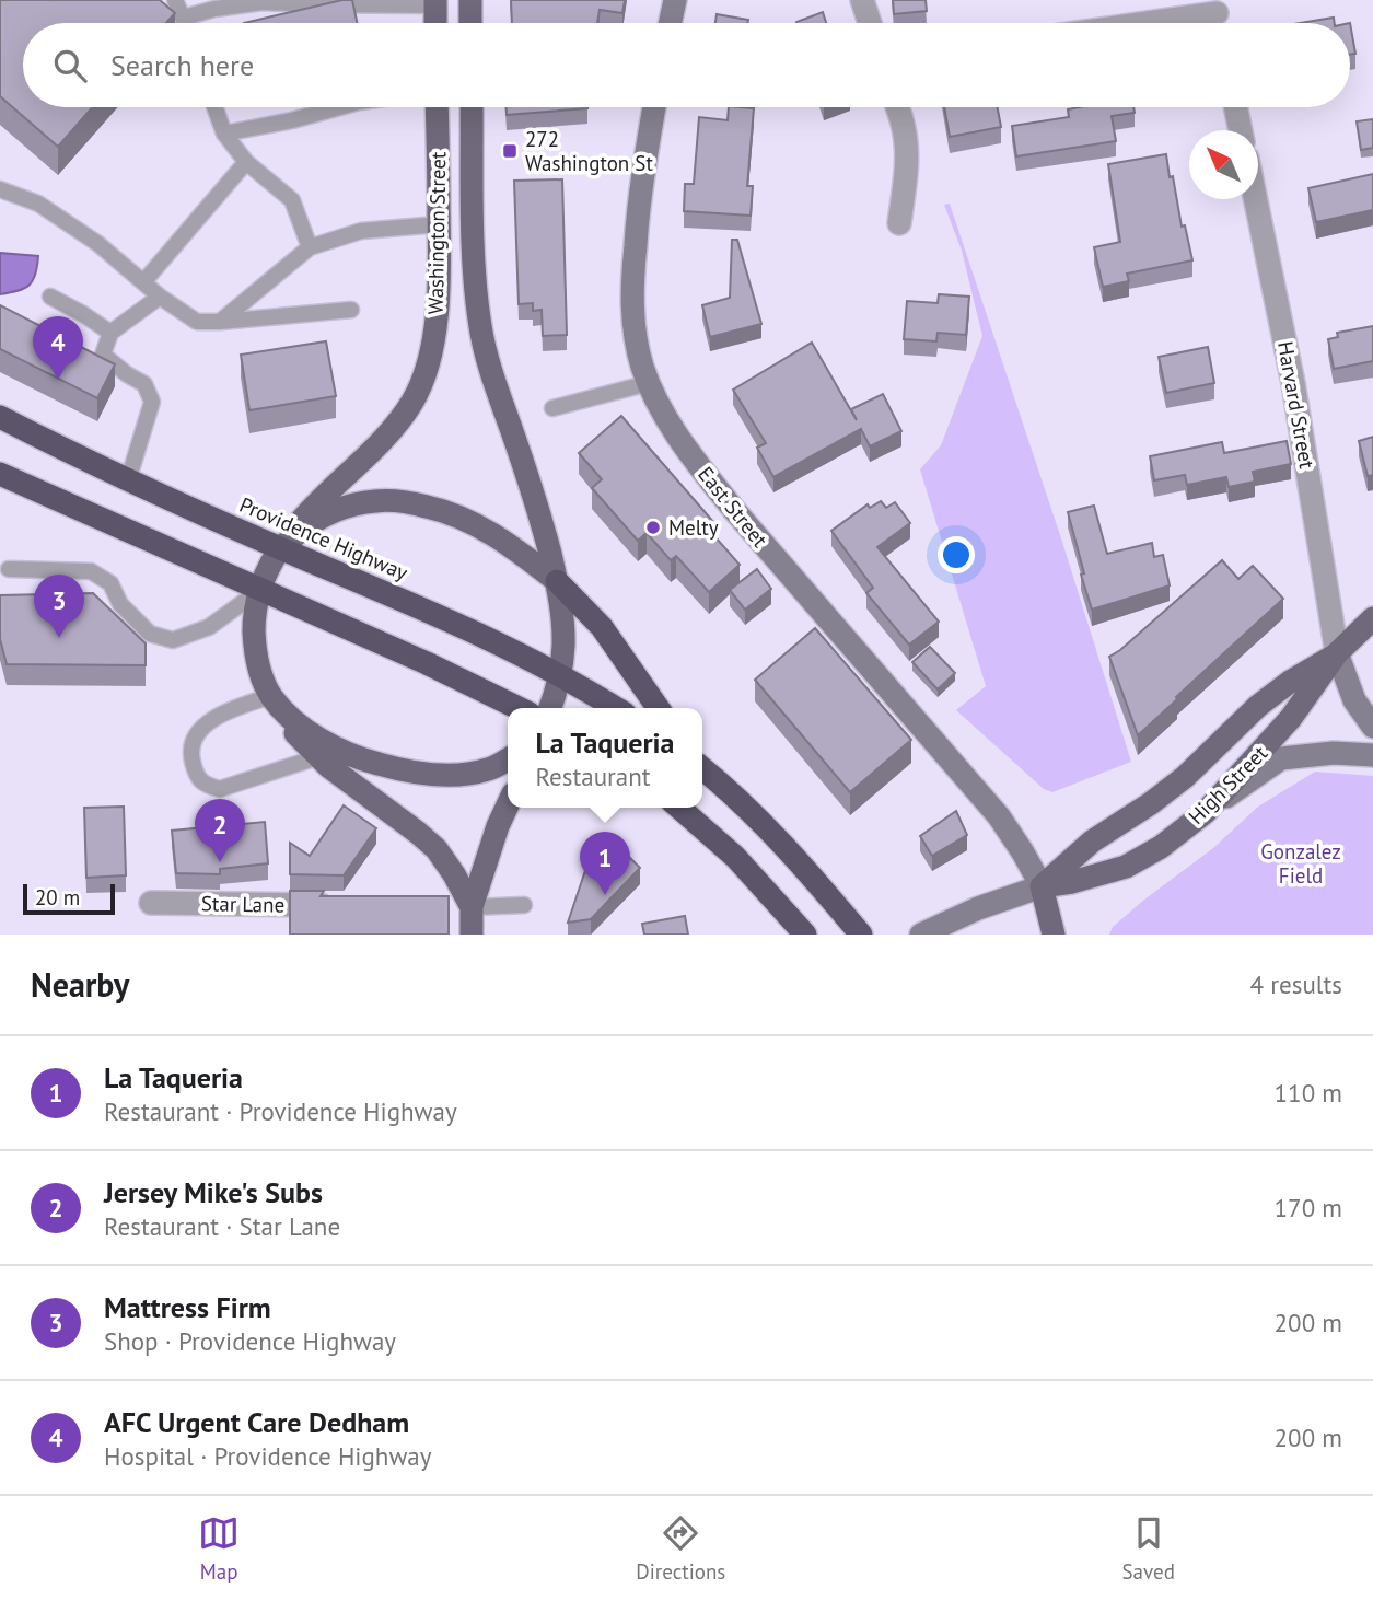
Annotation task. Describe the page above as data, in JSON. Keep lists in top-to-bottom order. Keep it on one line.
{"streets":{"highway":["Providence Highway"],"main road":["Washington Street","High Street"],"street":["Harvard Street","East Street","Star Lane"]},"crossings":[["Washington Street","Providence Highway"],["Harvard Street","High Street"],["East Street","High Street"]],"parks":["Gonzalez Field"],"places":{"transit":["272 Washington St"],"other":["Melty"]},"scale_bar":"20 m","north":"top left","page":{"search":"Search here","pins":["4","3","2","1"],"popup":["La Taqueria","Restaurant"],"scale":"20 m","heading":["Nearby","4 results"],"list":[{"mark":"1","name":"La Taqueria","note":"Restaurant · Providence Highway","value":"110 m"},{"mark":"2","name":"Jersey Mike's Subs","note":"Restaurant · Star Lane","value":"170 m"},{"mark":"3","name":"Mattress Firm","note":"Shop · Providence Highway","value":"200 m"},{"mark":"4","name":"AFC Urgent Care Dedham","note":"Hospital · Providence Highway","value":"200 m"}],"nav":["Map","Directions","Saved"]}}
